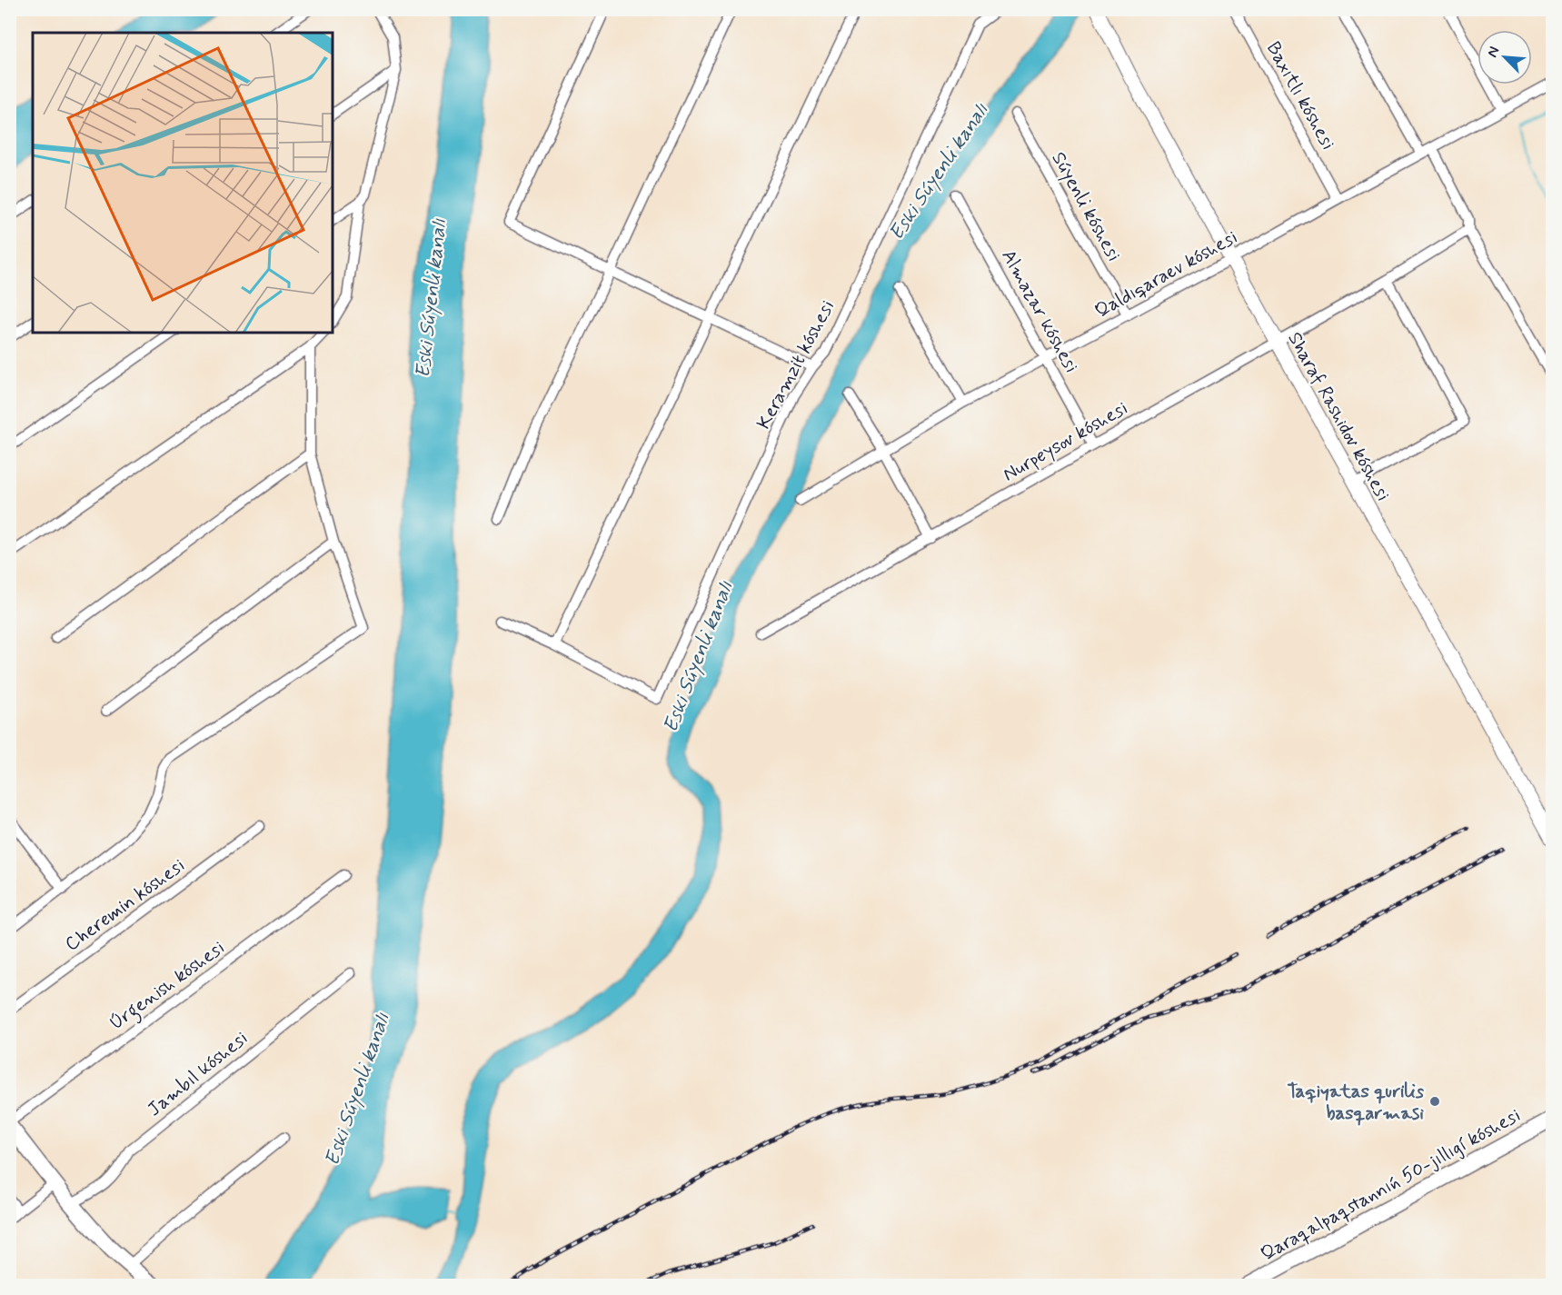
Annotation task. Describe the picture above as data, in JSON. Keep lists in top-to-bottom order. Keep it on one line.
{"streets":{"main road":["Qaraqalpaqstannıń 50-jıllıǵı kóshesi"],"street":["Baxıtlı kóshesi","Súyenli kóshesi","Qaldıqaraev kóshesi","Almazar kóshesi","Keramzit kóshesi","Sharaf Rashidov kóshesi","Nurpeysov kóshesi","Cheremin kóshesi","Úrgenish kóshesi","Jambıl kóshesi"]},"crossings":[["Baxıtlı kóshesi","Qaldıqaraev kóshesi"],["Súyenli kóshesi","Qaldıqaraev kóshesi"],["Qaldıqaraev kóshesi","Almazar kóshesi"],["Qaldıqaraev kóshesi","Sharaf Rashidov kóshesi"],["Almazar kóshesi","Nurpeysov kóshesi"],["Sharaf Rashidov kóshesi","Nurpeysov kóshesi"]],"water":["Eski Súyenli kanalı"],"places":["Taqiyatas qurilis basqarmasi"],"north":"top left"}
